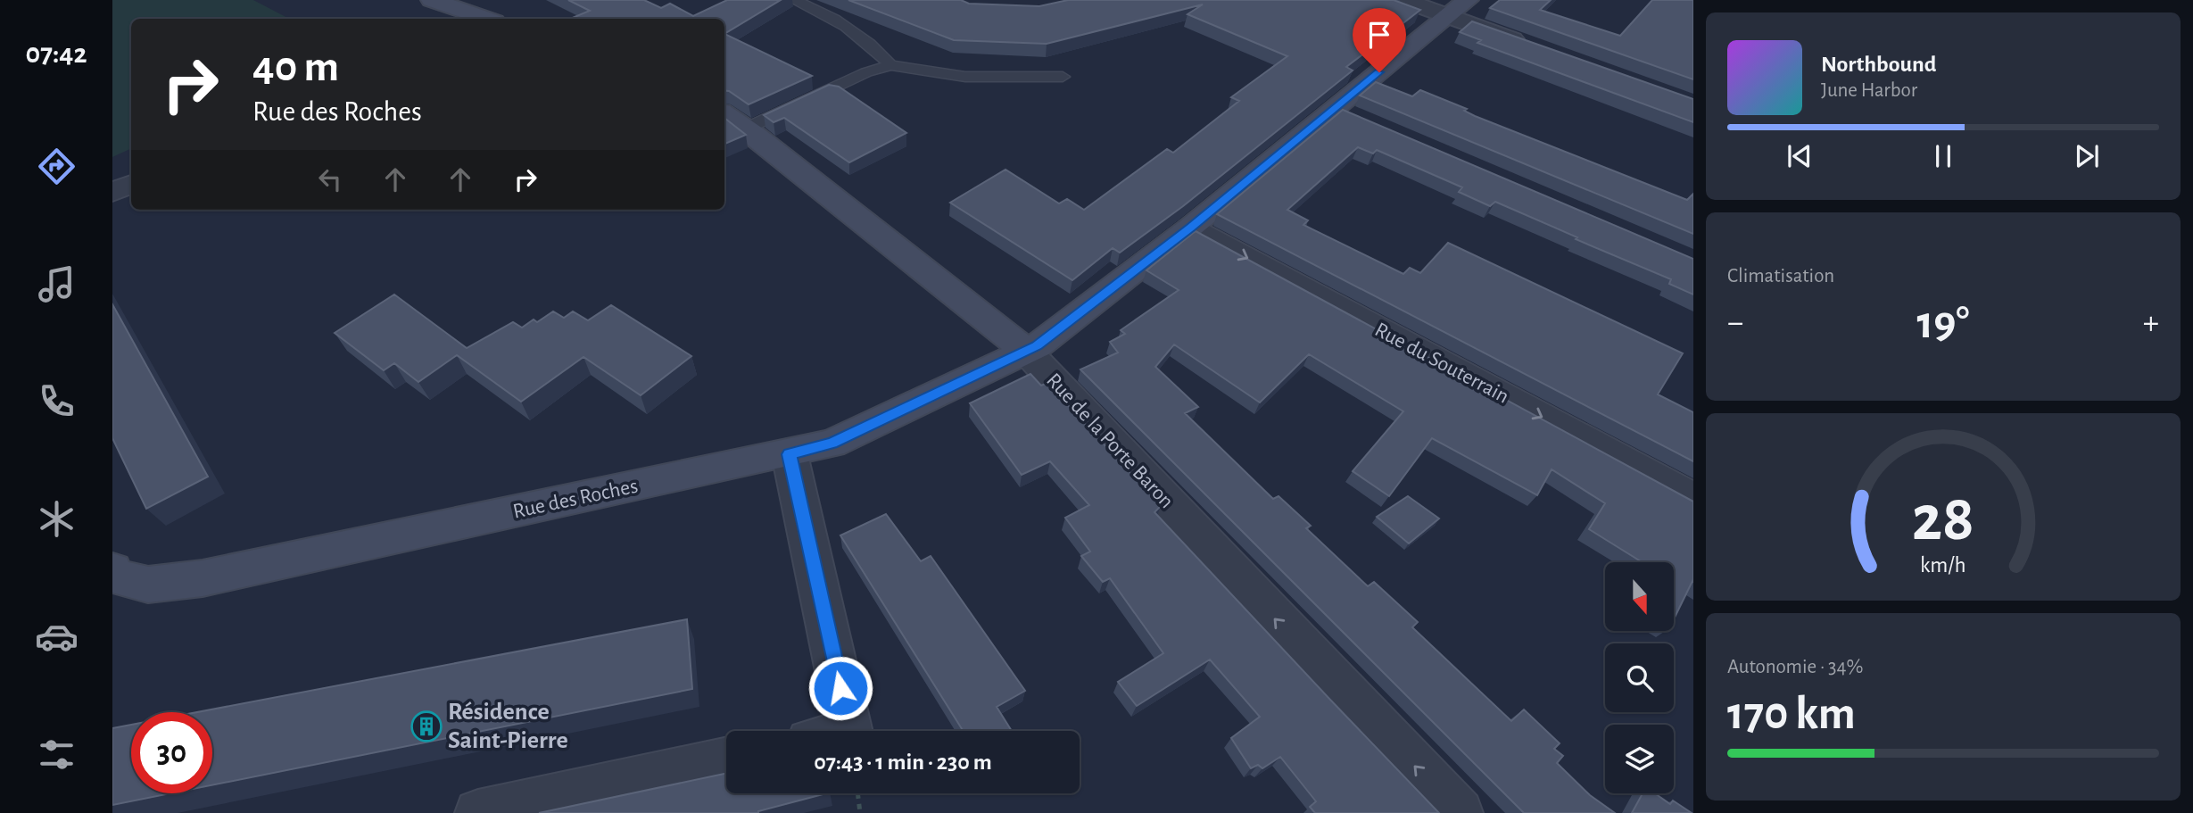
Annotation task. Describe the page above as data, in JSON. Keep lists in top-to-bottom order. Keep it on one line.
{"streets":{"street":["Rue du Souterrain","Rue de la Porte Baron","Rue des Roches"]},"crossings":[["Rue du Souterrain","Rue des Roches"],["Rue de la Porte Baron","Rue des Roches"]],"one_way":["Rue du Souterrain","Rue de la Porte Baron"],"places":{"building":["Résidence Saint-Pierre"]},"north":"bottom","page":{"tabs":"07:42","turn":["40 m","Rue des Roches"],"song":["Northbound","June Harbor"],"tile":["Climatisation",["Autonomie · 34%","170 km"]],"heat":["−","19°","+"],"limit":"30","trip":"07:43 · 1 min · 230 m","gauge":["28","km/h"]}}
